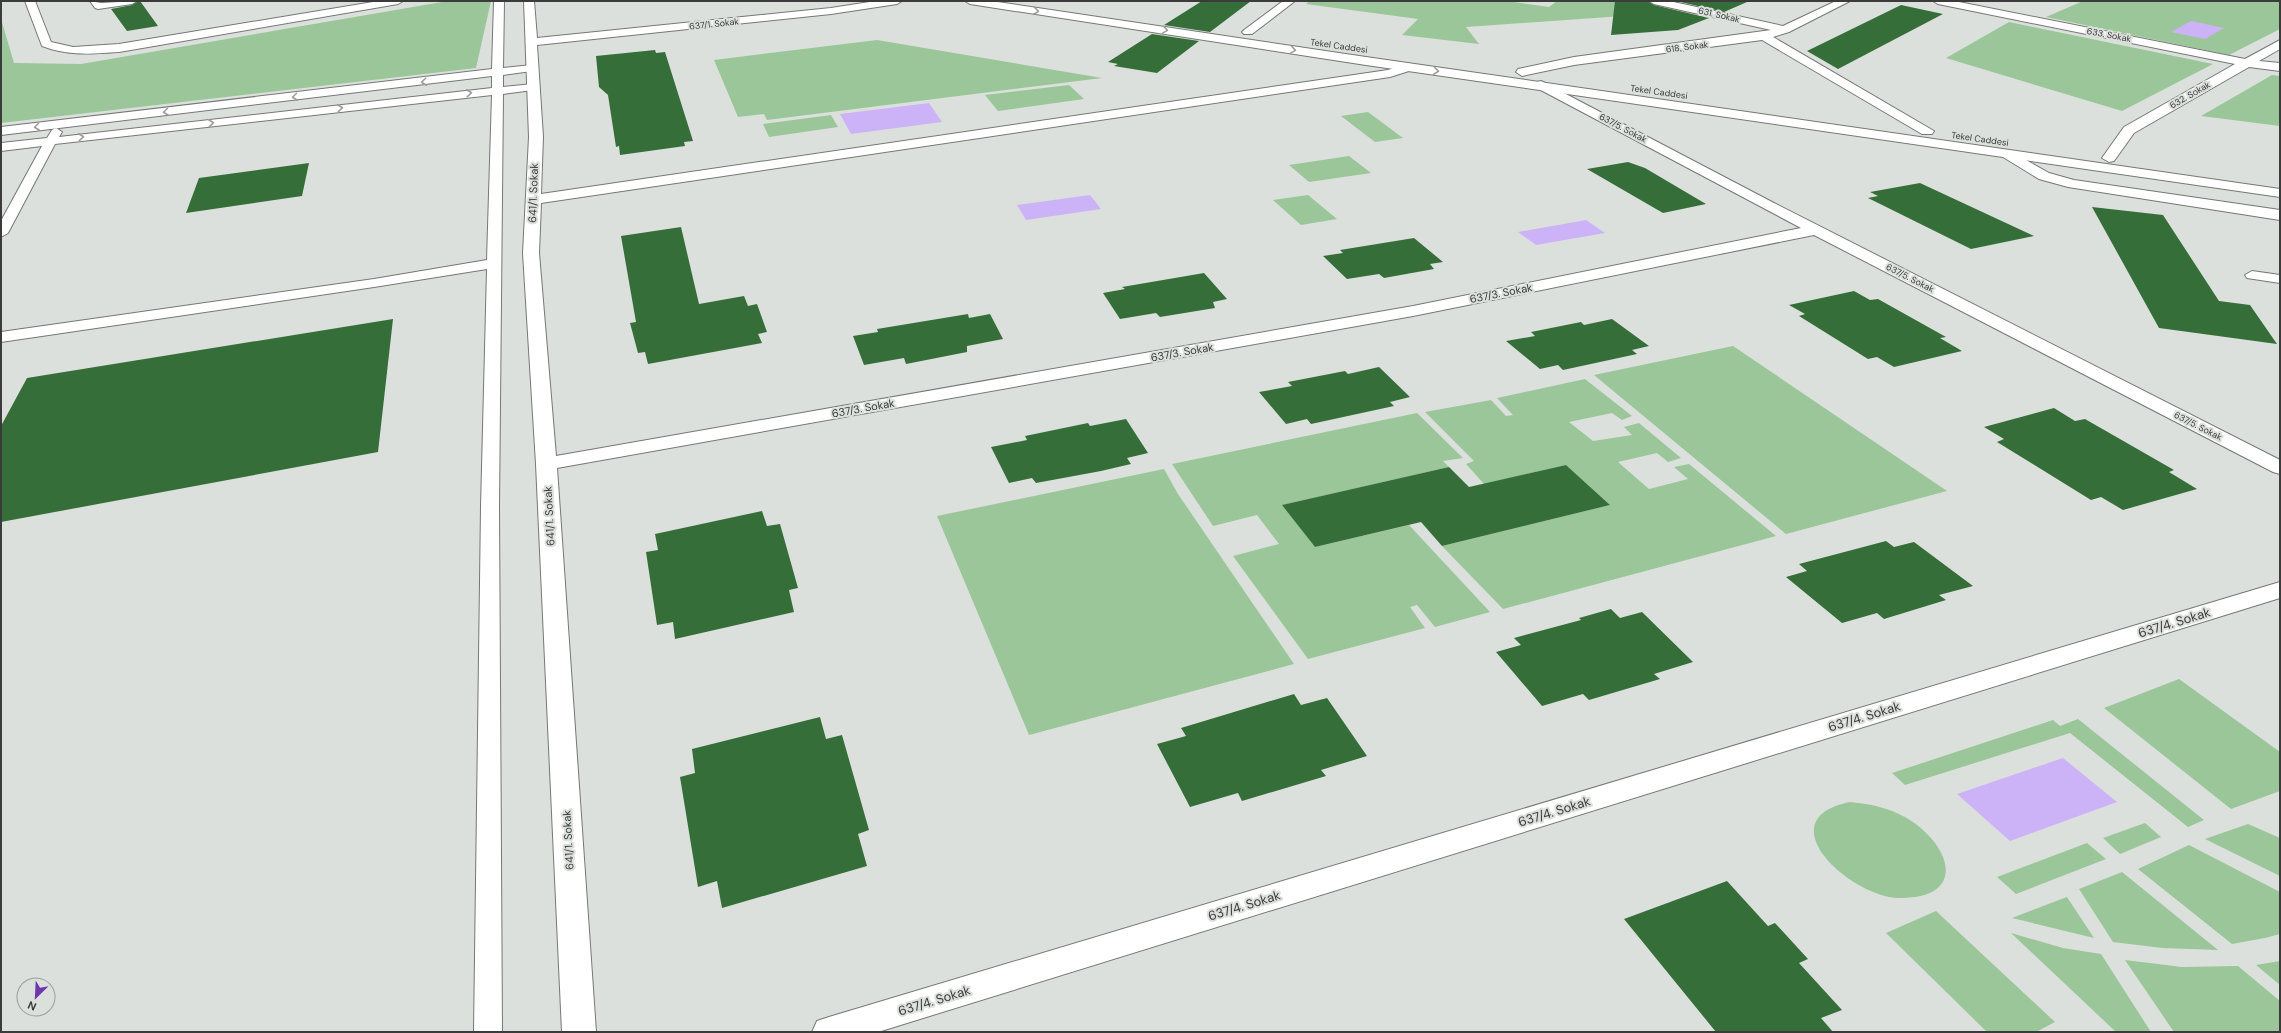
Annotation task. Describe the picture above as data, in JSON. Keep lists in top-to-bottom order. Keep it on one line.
{"streets":{"street":["631. Sokak","637/1. Sokak","633. Sokak","Tekel Caddesi","618. Sokak","632. Sokak","637/5. Sokak","641/1. Sokak","637/3. Sokak","637/4. Sokak"]},"crossings":[["631. Sokak","618. Sokak"],["637/1. Sokak","641/1. Sokak"],["633. Sokak","632. Sokak"],["Tekel Caddesi","618. Sokak"],["Tekel Caddesi","632. Sokak"],["637/5. Sokak","637/3. Sokak"],["641/1. Sokak","637/3. Sokak"]],"north":"bottom left"}
